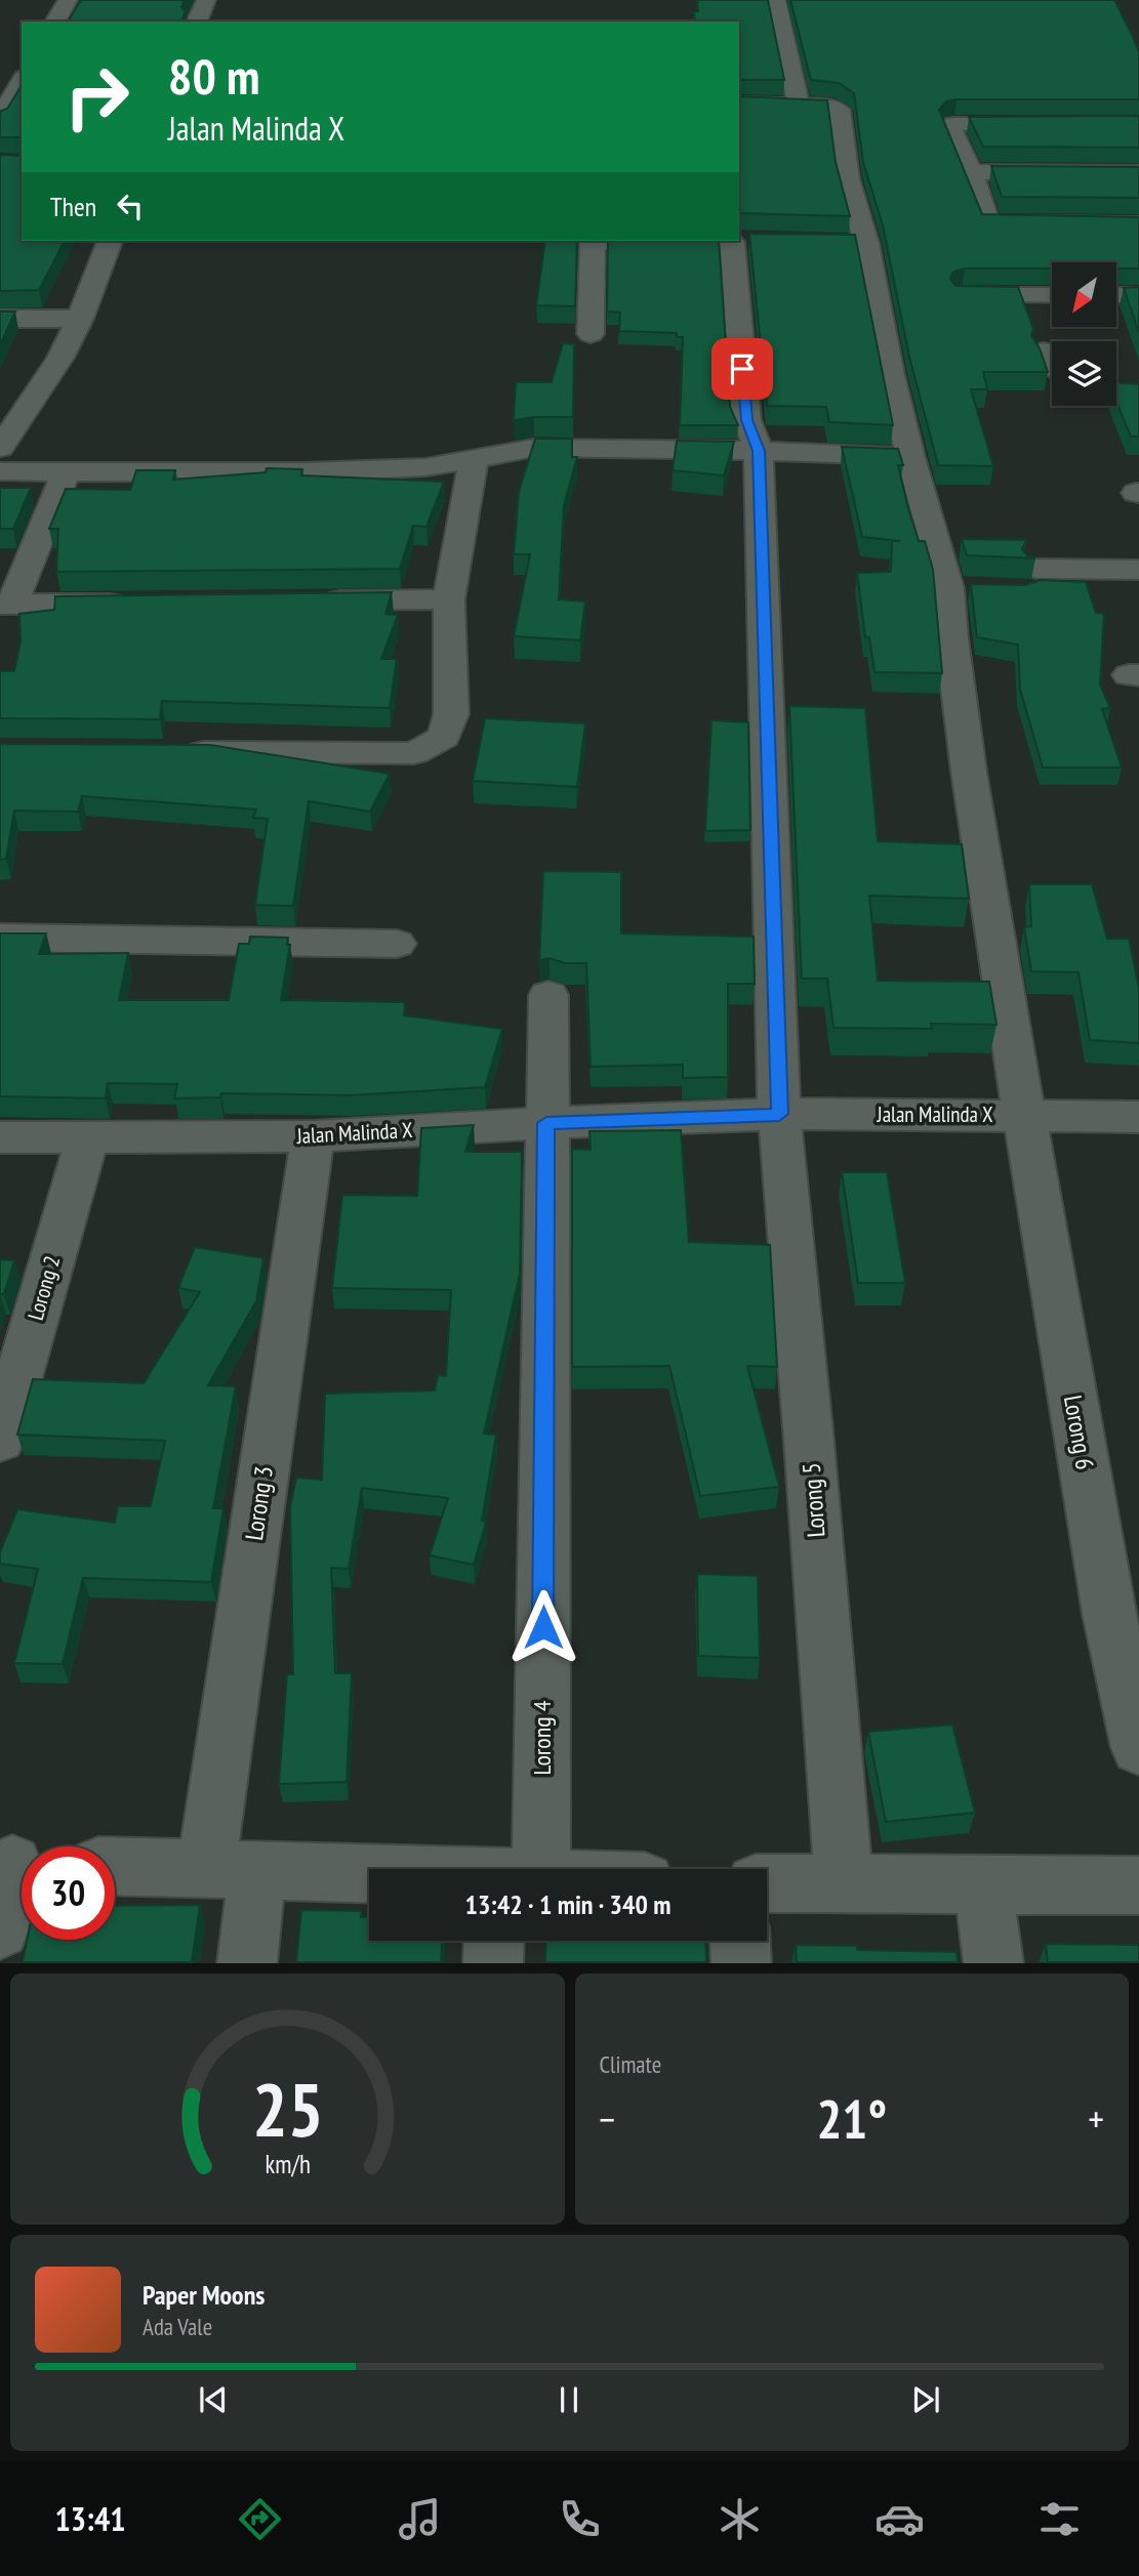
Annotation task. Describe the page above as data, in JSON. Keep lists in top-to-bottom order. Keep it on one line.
{"streets":{"street":["Jalan Malinda X","Lorong 2","Lorong 6","Lorong 5","Lorong 3","Lorong 4"]},"crossings":[["Jalan Malinda X","Lorong 2"],["Jalan Malinda X","Lorong 6"],["Jalan Malinda X","Lorong 5"],["Jalan Malinda X","Lorong 3"],["Jalan Malinda X","Lorong 4"]],"north":"bottom left","page":{"turn":["80 m","Jalan Malinda X"],"then":"Then","limit":"30","trip":"13:42 · 1 min · 340 m","tile":"Climate","heat":["−","21°","+"],"song":["Paper Moons","Ada Vale"],"tabs":"13:41","gauge":["25","km/h"]}}
